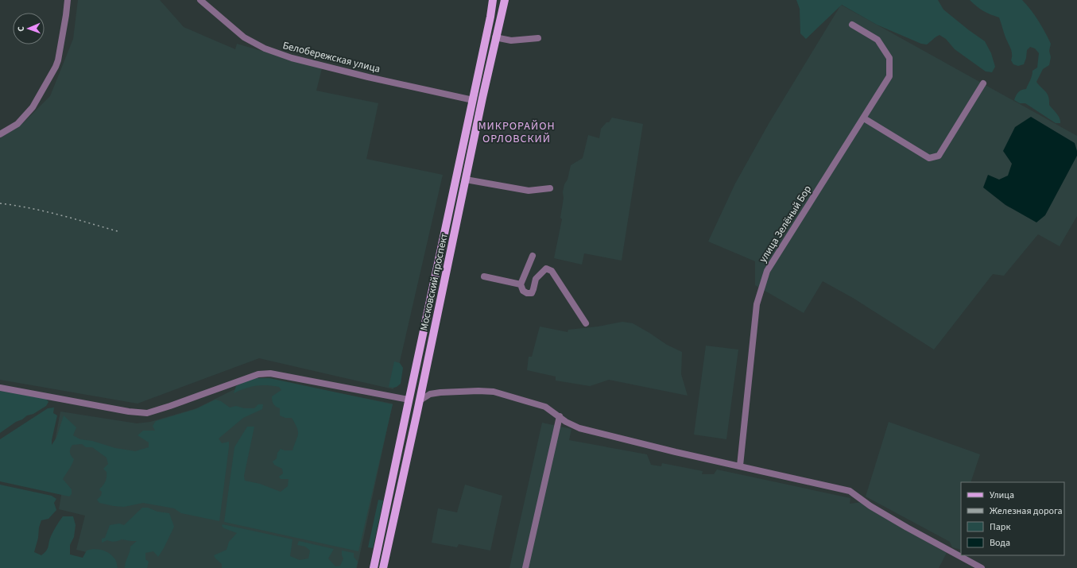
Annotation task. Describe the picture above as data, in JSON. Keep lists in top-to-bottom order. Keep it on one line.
{"streets":{"main road":["Московский проспект"],"street":["Белобережская улица","улица Зелёный Бор"]},"crossings":[["Белобережская улица","Московский проспект"]],"districts":["МИКРОРАЙОН ОРЛОВСКИЙ"],"legend":["Улица","Железная дорога","Парк","Вода"],"north":"left"}
